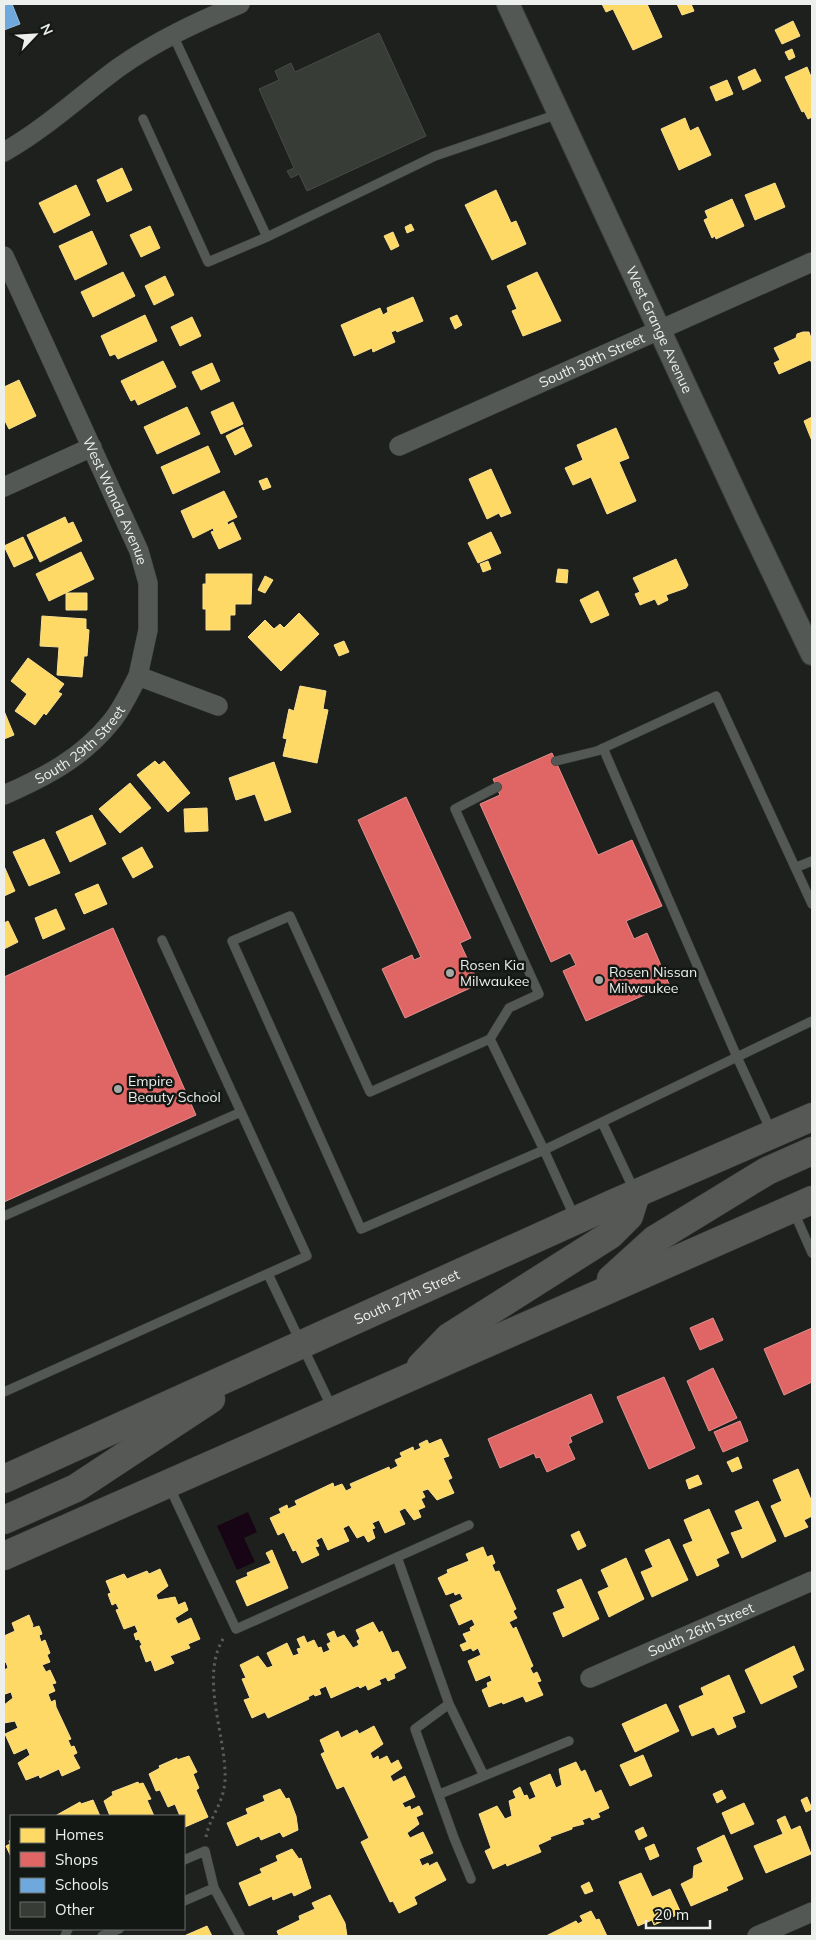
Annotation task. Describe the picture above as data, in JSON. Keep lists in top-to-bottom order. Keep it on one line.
{"streets":{"main road":["South 27th Street"],"street":["West Grange Avenue","South 30th Street","West Wanda Avenue","South 29th Street","South 26th Street"]},"crossings":[["West Grange Avenue","South 30th Street"],["West Wanda Avenue","South 29th Street"]],"places":["Rosen Kia Milwaukee","Rosen Nissan Milwaukee","Empire Beauty School"],"legend":["Homes","Shops","Schools","Other"],"scale_bar":"20 m","north":"top right"}
